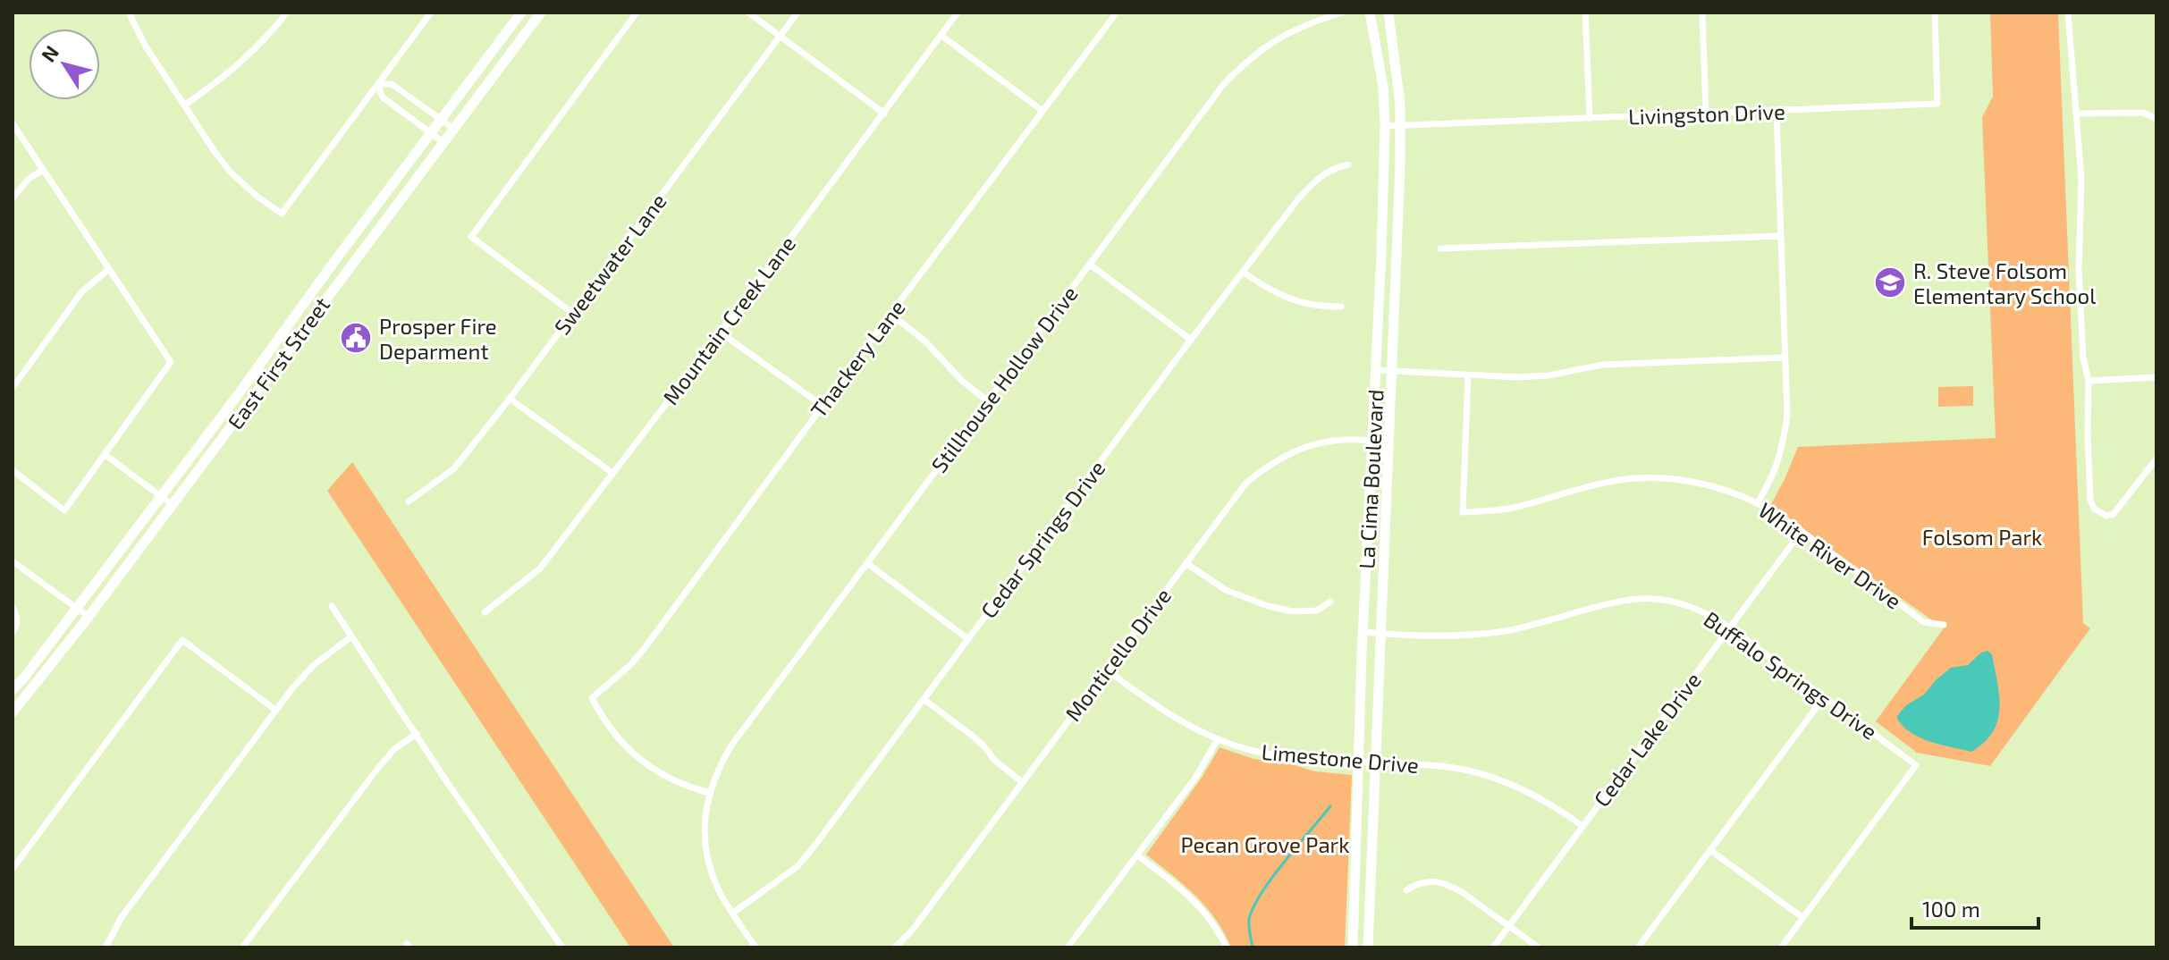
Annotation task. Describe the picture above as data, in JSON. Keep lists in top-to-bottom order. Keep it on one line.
{"streets":{"street":["Livingston Drive","Sweetwater Lane","Mountain Creek Lane","Thackery Lane","East First Street","Stillhouse Hollow Drive","La Cima Boulevard","Cedar Springs Drive","White River Drive","Monticello Drive","Buffalo Springs Drive","Cedar Lake Drive","Limestone Drive"]},"crossings":[["Livingston Drive","La Cima Boulevard"],["Thackery Lane","Stillhouse Hollow Drive"],["Stillhouse Hollow Drive","Cedar Springs Drive"],["La Cima Boulevard","Monticello Drive"],["La Cima Boulevard","Buffalo Springs Drive"],["La Cima Boulevard","Limestone Drive"],["White River Drive","Cedar Lake Drive"],["Monticello Drive","Limestone Drive"],["Buffalo Springs Drive","Cedar Lake Drive"],["Cedar Lake Drive","Limestone Drive"]],"parks":["Folsom Park","Pecan Grove Park"],"places":{"school or university":["R. Steve Folsom Elementary School"],"public building":["Prosper Fire Deparment"]},"scale_bar":"100 m","north":"top left"}
